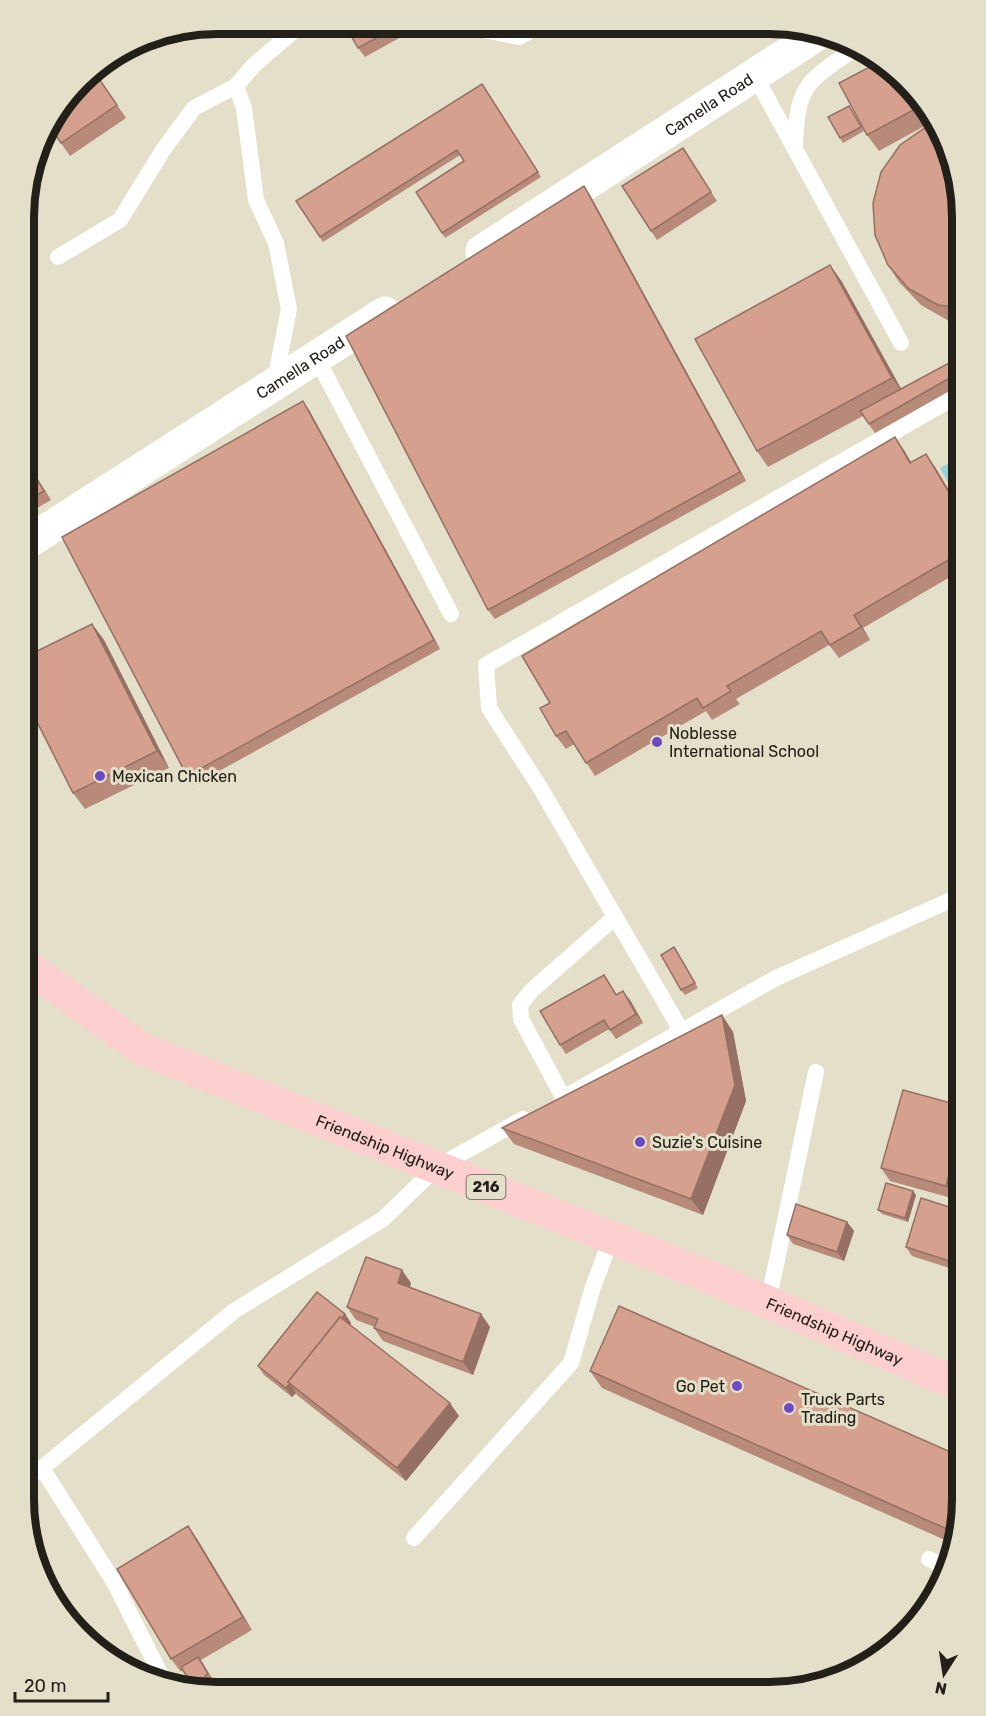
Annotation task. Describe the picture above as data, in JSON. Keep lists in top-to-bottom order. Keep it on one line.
{"streets":{"main road":["Friendship Highway","216"],"street":["Camella Road"]},"places":["Noblesse International School","Mexican Chicken","Suzie's Cuisine","Go Pet","Truck Parts Trading"],"scale_bar":"20 m","north":"bottom"}
